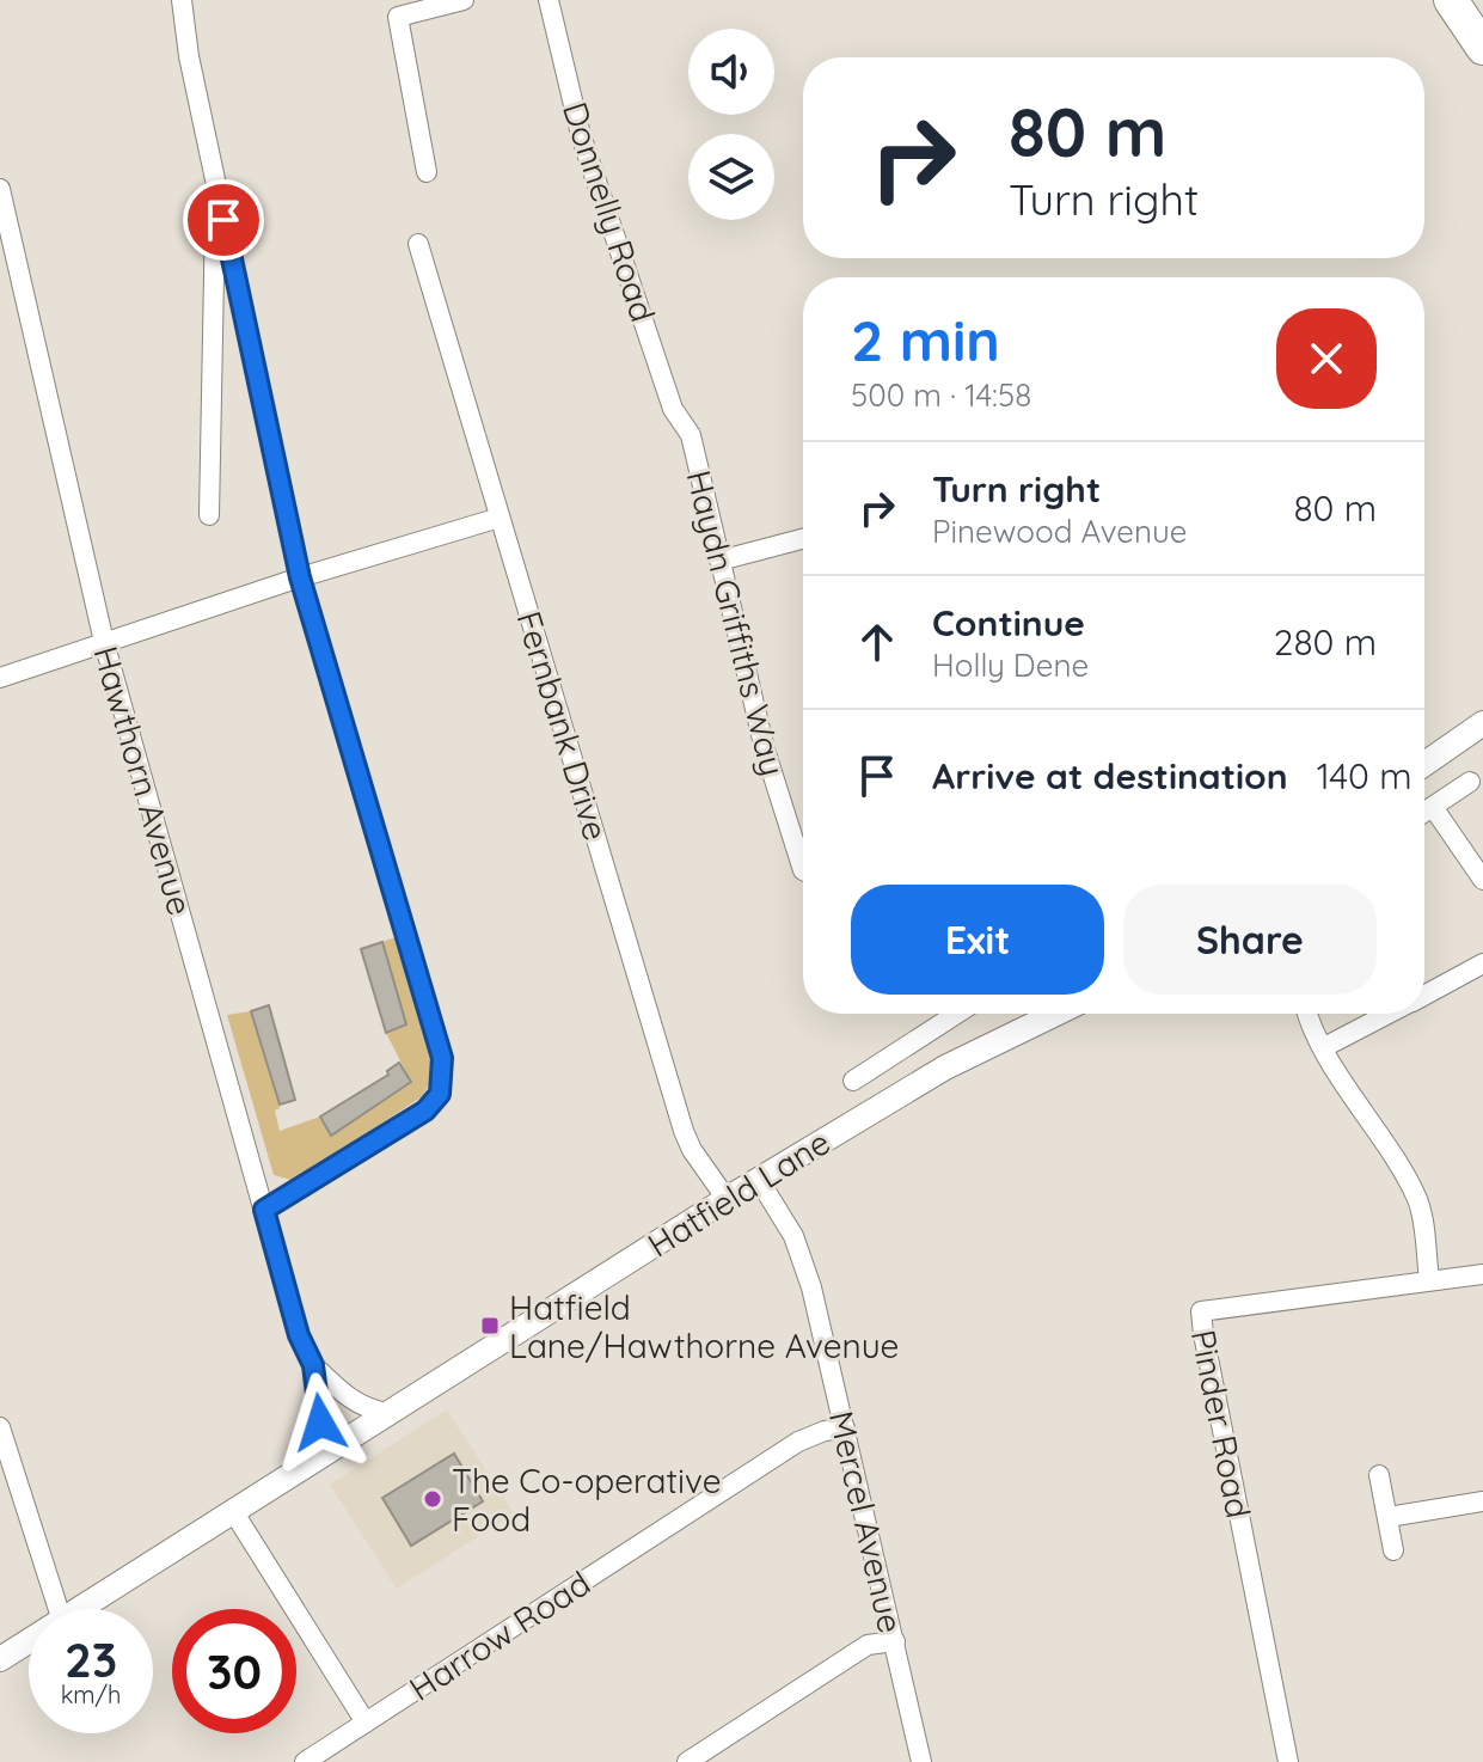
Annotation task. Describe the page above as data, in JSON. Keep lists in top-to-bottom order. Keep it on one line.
{"streets":{"street":["Donnelly Road","Haydn Griffiths Way","Fernbank Drive","Hawthorn Avenue","Hatfield Lane","Pinder Road","Mercel Avenue","Harrow Road"]},"crossings":[["Donnelly Road","Haydn Griffiths Way"],["Fernbank Drive","Hatfield Lane"],["Hawthorn Avenue","Hatfield Lane"],["Hatfield Lane","Mercel Avenue"],["Mercel Avenue","Harrow Road"]],"places":{"transit":["Hatfield Lane/Hawthorne Avenue"],"other":["The Co-operative Food"]},"page":{"turn":["80 m","Turn right"],"heading":["2 min","500 m · 14:58"],"list":[{"name":"Turn right","note":"Pinewood Avenue","value":"80 m"},{"name":"Continue","note":"Holly Dene","value":"280 m"},{"name":"Arrive at destination","value":"140 m"}],"buttons":["Exit","Share"],"speed":"23 km/h","limit":"30"}}
